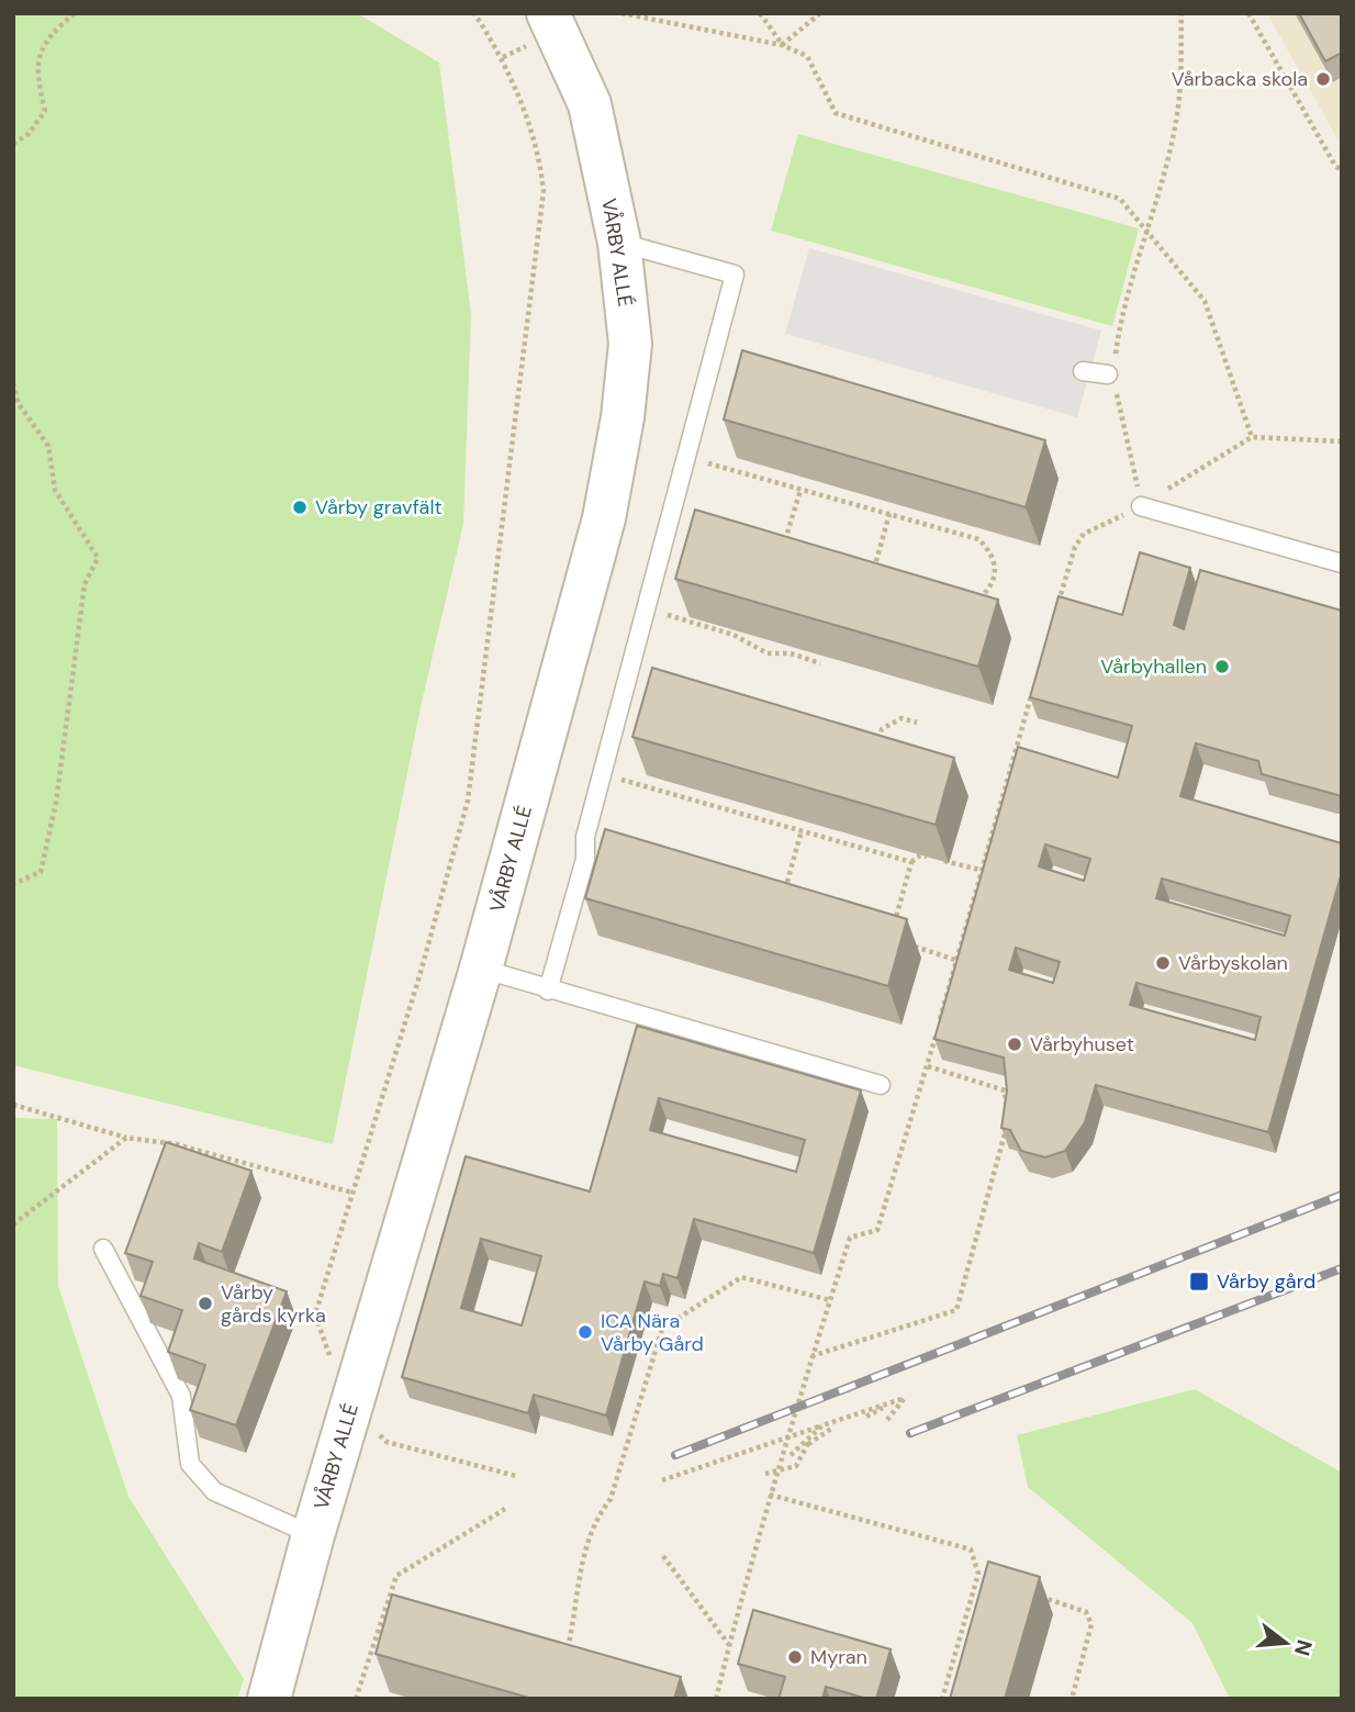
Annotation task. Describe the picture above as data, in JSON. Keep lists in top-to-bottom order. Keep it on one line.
{"streets":{"street":["VÅRBY ALLÉ"]},"places":{"other":["Vårbacka skola","Vårby gravfält","Vårbyhallen","Vårbyskolan","Vårbyhuset","Vårby gårds kyrka","ICA Nära Vårby Gård","Myran"],"transit":["Vårby gård"]},"north":"right"}
